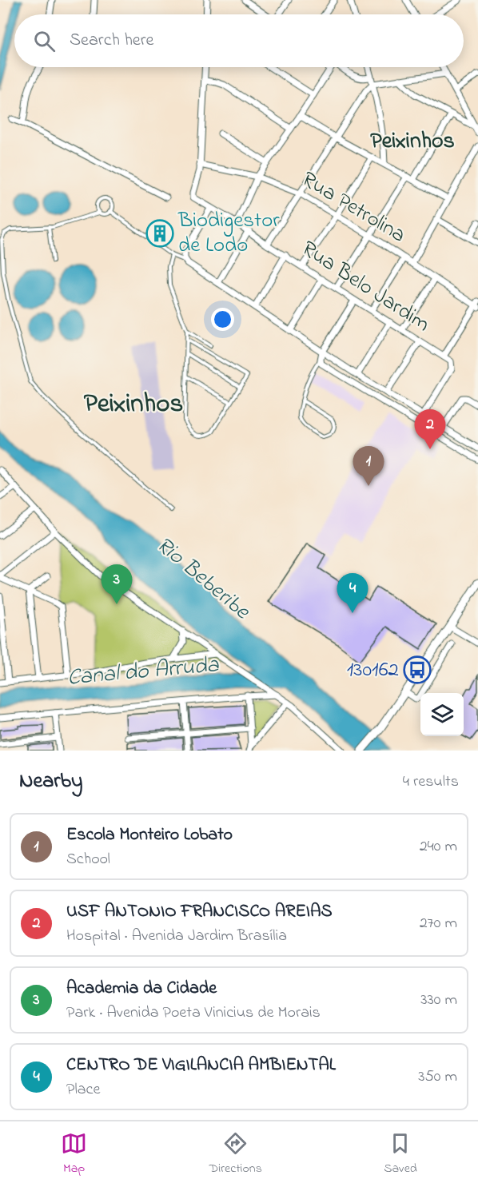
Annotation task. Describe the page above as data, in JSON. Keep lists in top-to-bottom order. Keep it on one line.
{"streets":{"street":["Rua Petrolina","Rua Belo Jardim"]},"crossings":[["Rua Petrolina","Rua Belo Jardim"]],"districts":["Peixinhos","Peixinhos"],"water":["Rio Beberibe","Canal do Arruda"],"places":{"building":["Biodigestor de Lodo"],"bus stop":["130162"]},"page":{"search":"Search here","pins":["2","1","3","4"],"heading":["Nearby","4 results"],"list":[{"mark":"1","name":"Escola Monteiro Lobato","note":"School","value":"240 m"},{"mark":"2","name":"USF ANTONIO FRANCISCO AREIAS","note":"Hospital · Avenida Jardim Brasília","value":"270 m"},{"mark":"3","name":"Academia da Cidade","note":"Park · Avenida Poeta Vinicius de Morais","value":"330 m"},{"mark":"4","name":"CENTRO DE VIGILANCIA AMBIENTAL","note":"Place","value":"350 m"}],"nav":["Map","Directions","Saved"]}}
